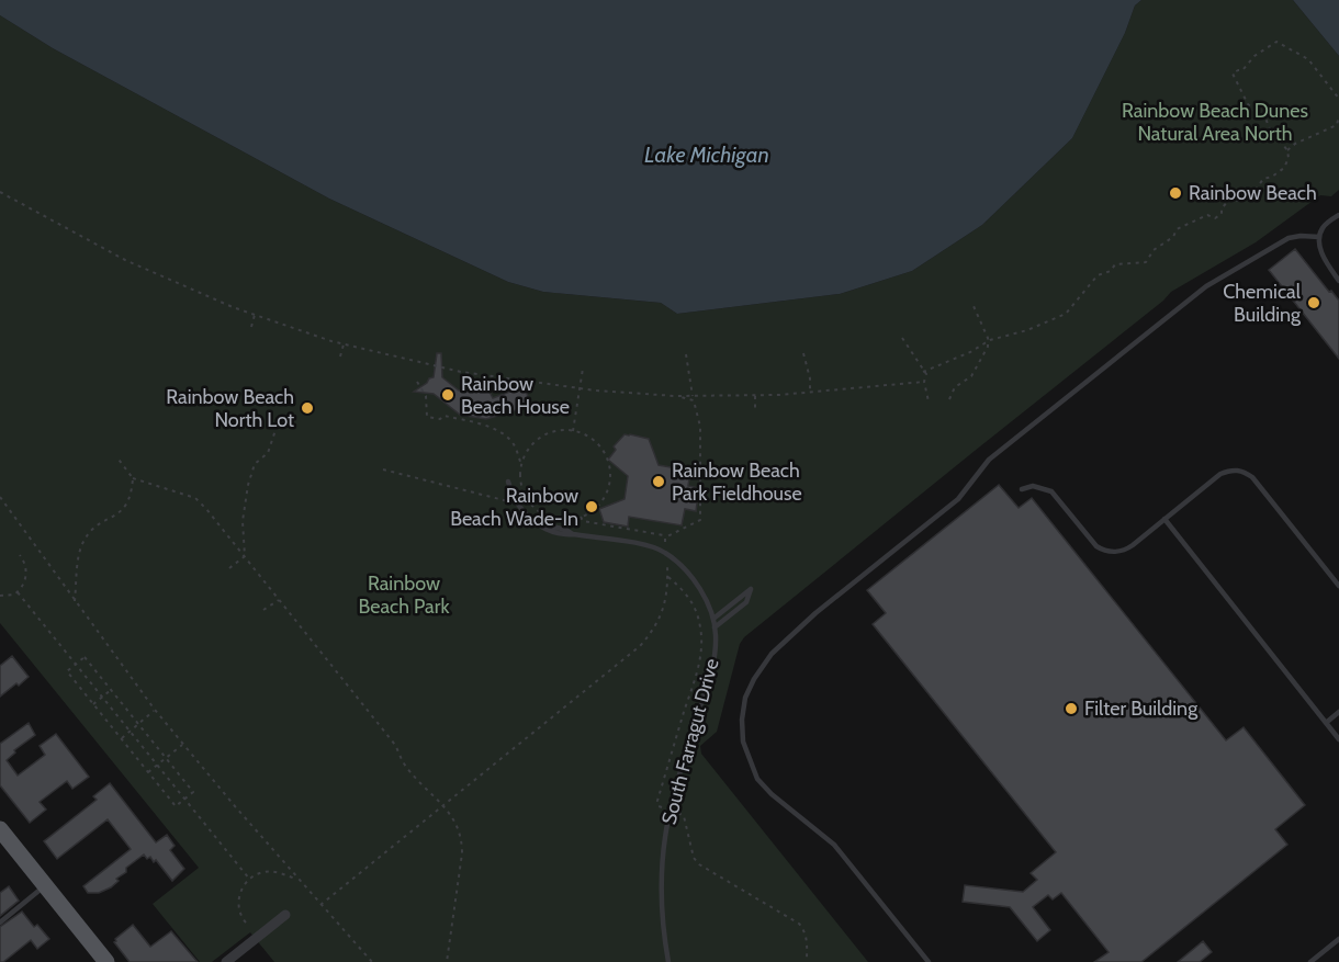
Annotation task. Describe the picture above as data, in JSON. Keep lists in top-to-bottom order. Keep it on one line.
{"streets":{"lane":["South Farragut Drive"]},"water":["Lake Michigan"],"parks":["Rainbow Beach Dunes Natural Area North","Rainbow Beach Park"],"places":["Rainbow Beach","Chemical Building","Rainbow Beach House","Rainbow Beach North Lot","Rainbow Beach Park Fieldhouse","Rainbow Beach Wade-In","Filter Building"]}
